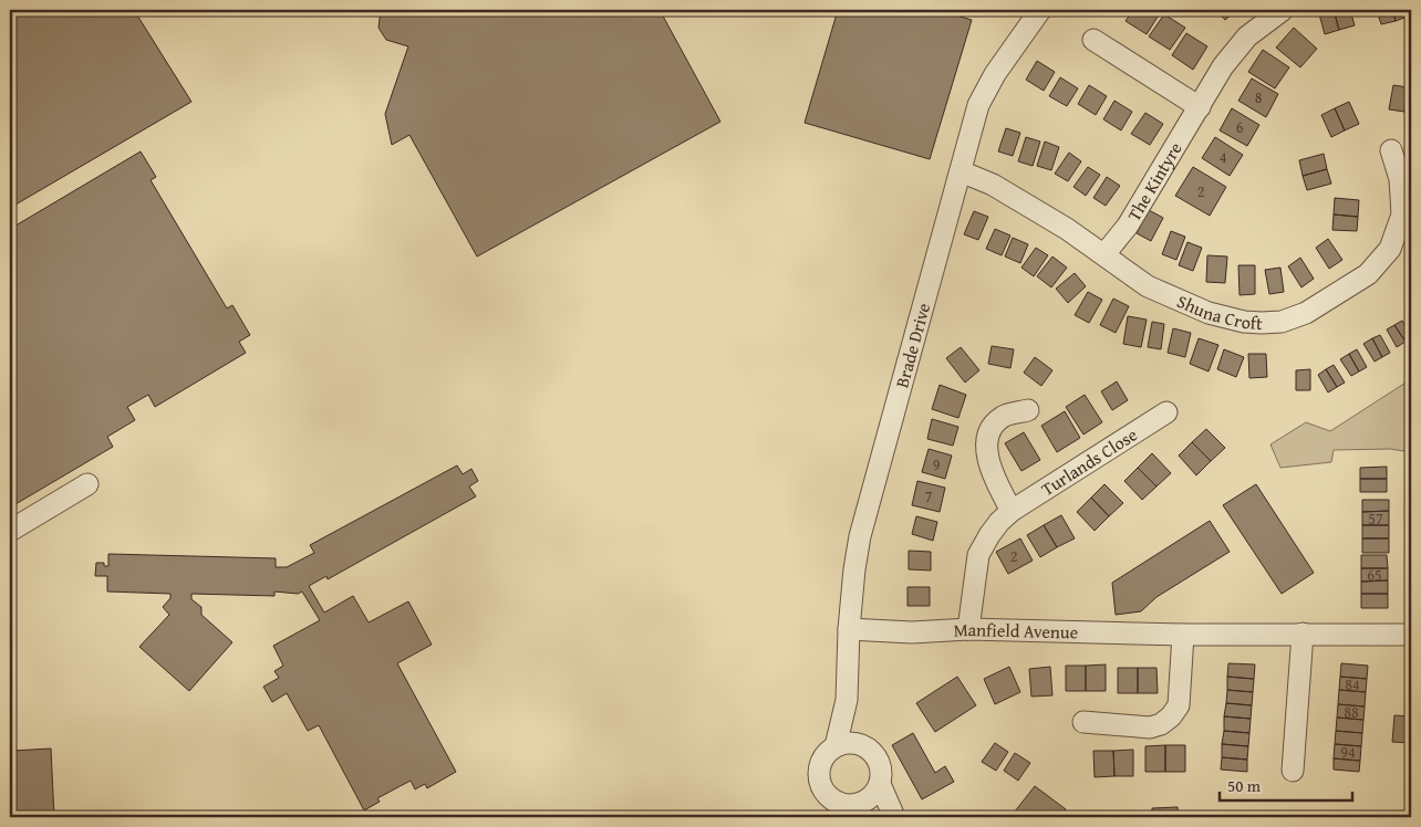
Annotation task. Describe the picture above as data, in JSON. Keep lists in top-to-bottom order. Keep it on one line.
{"streets":{"street":["The Kintyre","Shuna Croft","Brade Drive","Turlands Close","Manfield Avenue"]},"crossings":[["The Kintyre","Shuna Croft"],["Shuna Croft","Brade Drive"],["Brade Drive","Manfield Avenue"],["Turlands Close","Manfield Avenue"]],"house_numbers":["8","6","4","2","9","7","57","2","65","84","88","94"],"scale_bar":"50 m"}
